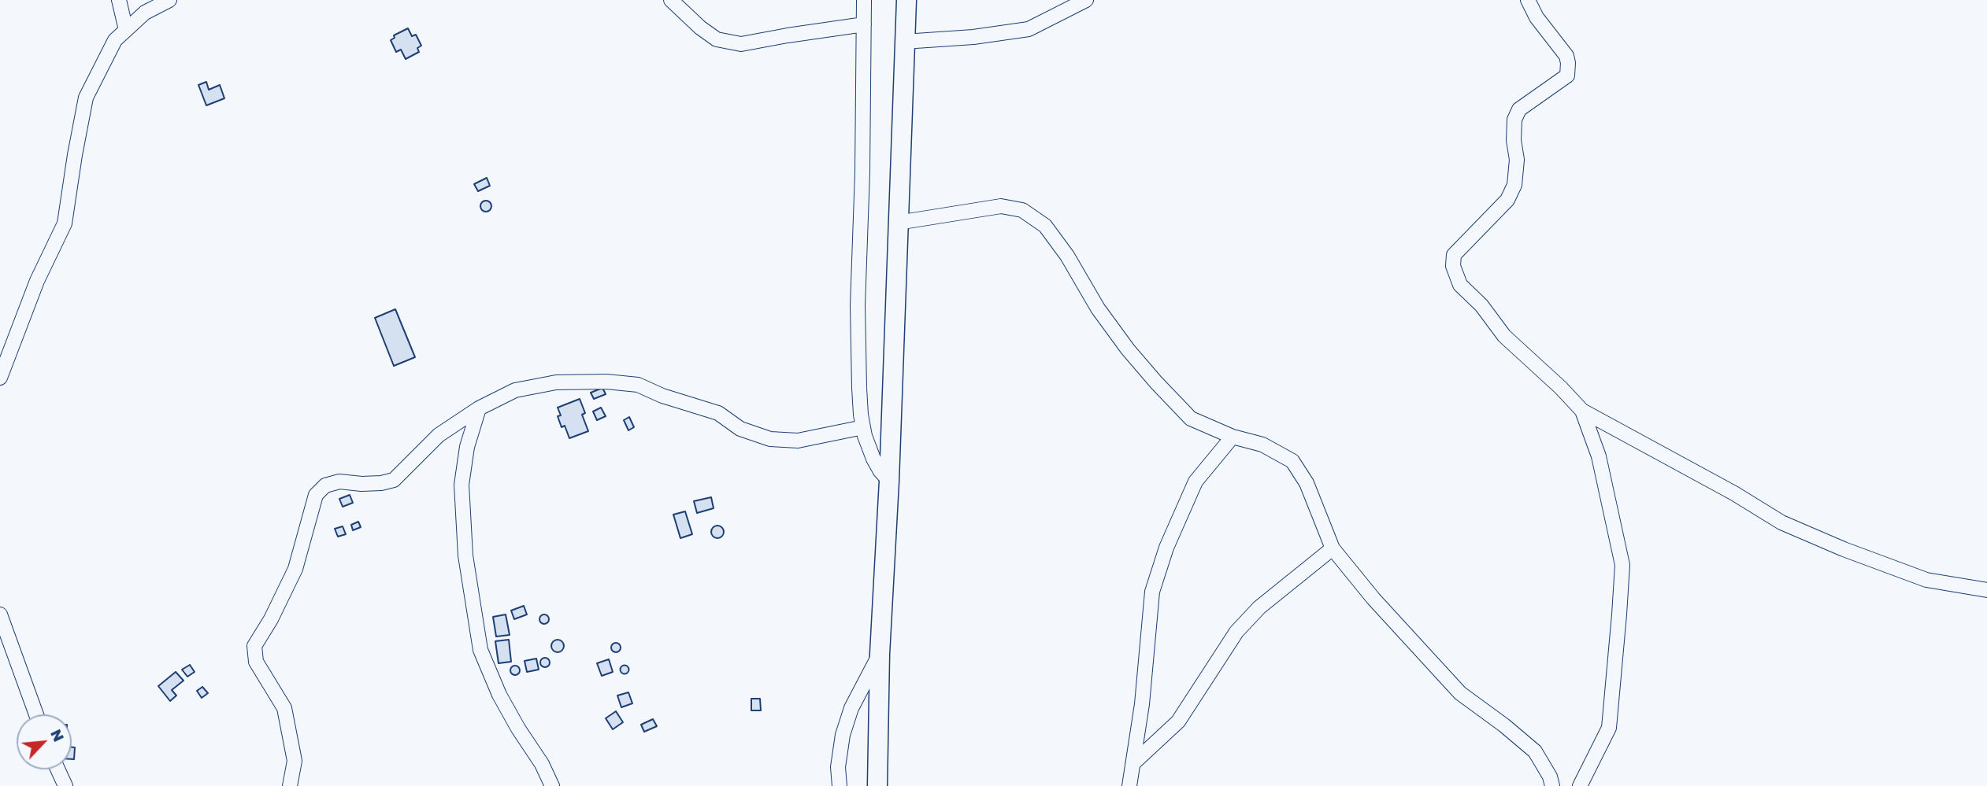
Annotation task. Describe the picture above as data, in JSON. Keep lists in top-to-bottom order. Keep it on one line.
{"north":"top right"}
